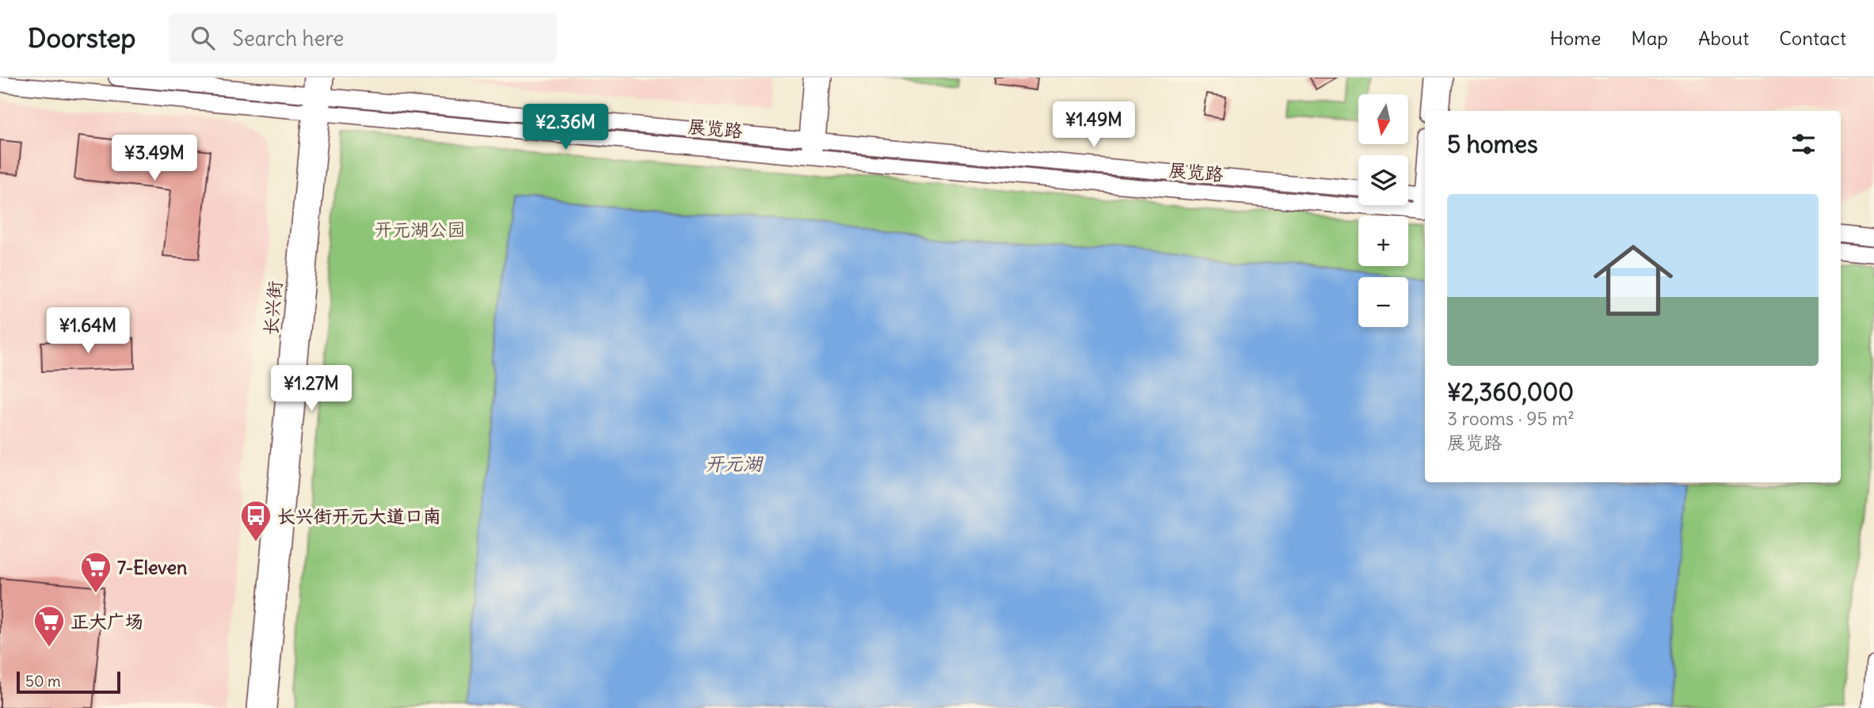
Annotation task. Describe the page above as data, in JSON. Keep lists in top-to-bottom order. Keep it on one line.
{"streets":{"street":["展览路","长兴街"]},"crossings":[["展览路","长兴街"]],"water":["开元湖"],"parks":["开元湖公园"],"places":{"bus stop":["长兴街开元大道口南"],"supermarket":["7-Eleven","正大广场"]},"scale_bar":"50 m","north":"bottom","page":{"header":"Doorstep","search":"Search here","nav":["Home","Map","About","Contact"],"map_buttons":["+","−"],"price":["¥1.49M","¥2.36M","¥3.49M","¥1.64M","¥1.27M"],"heading":"5 homes","list":[{"name":"¥2,360,000","note":"3 rooms · 95 m² · 展览路"}],"scale":"50 m"}}
